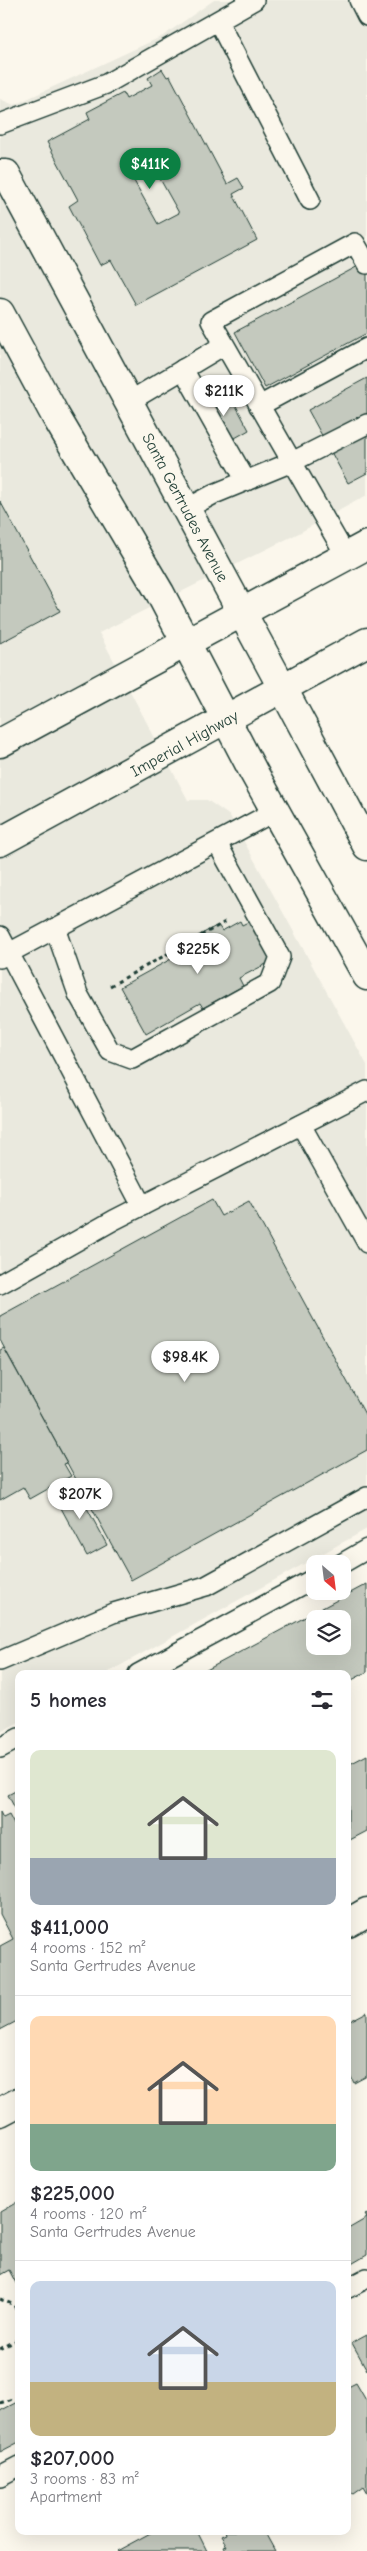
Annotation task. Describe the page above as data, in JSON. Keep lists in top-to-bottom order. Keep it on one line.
{"streets":{"main road":["Santa Gertrudes Avenue","Imperial Highway"]},"crossings":[["Santa Gertrudes Avenue","Imperial Highway"]],"north":"bottom right","page":{"price":["$411K","$211K","$225K","$98.4K","$207K"],"heading":"5 homes","list":[{"name":"$411,000","note":"4 rooms · 152 m² · Santa Gertrudes Avenue"},{"name":"$225,000","note":"4 rooms · 120 m² · Santa Gertrudes Avenue"},{"name":"$207,000","note":"3 rooms · 83 m² · Apartment"}]}}
